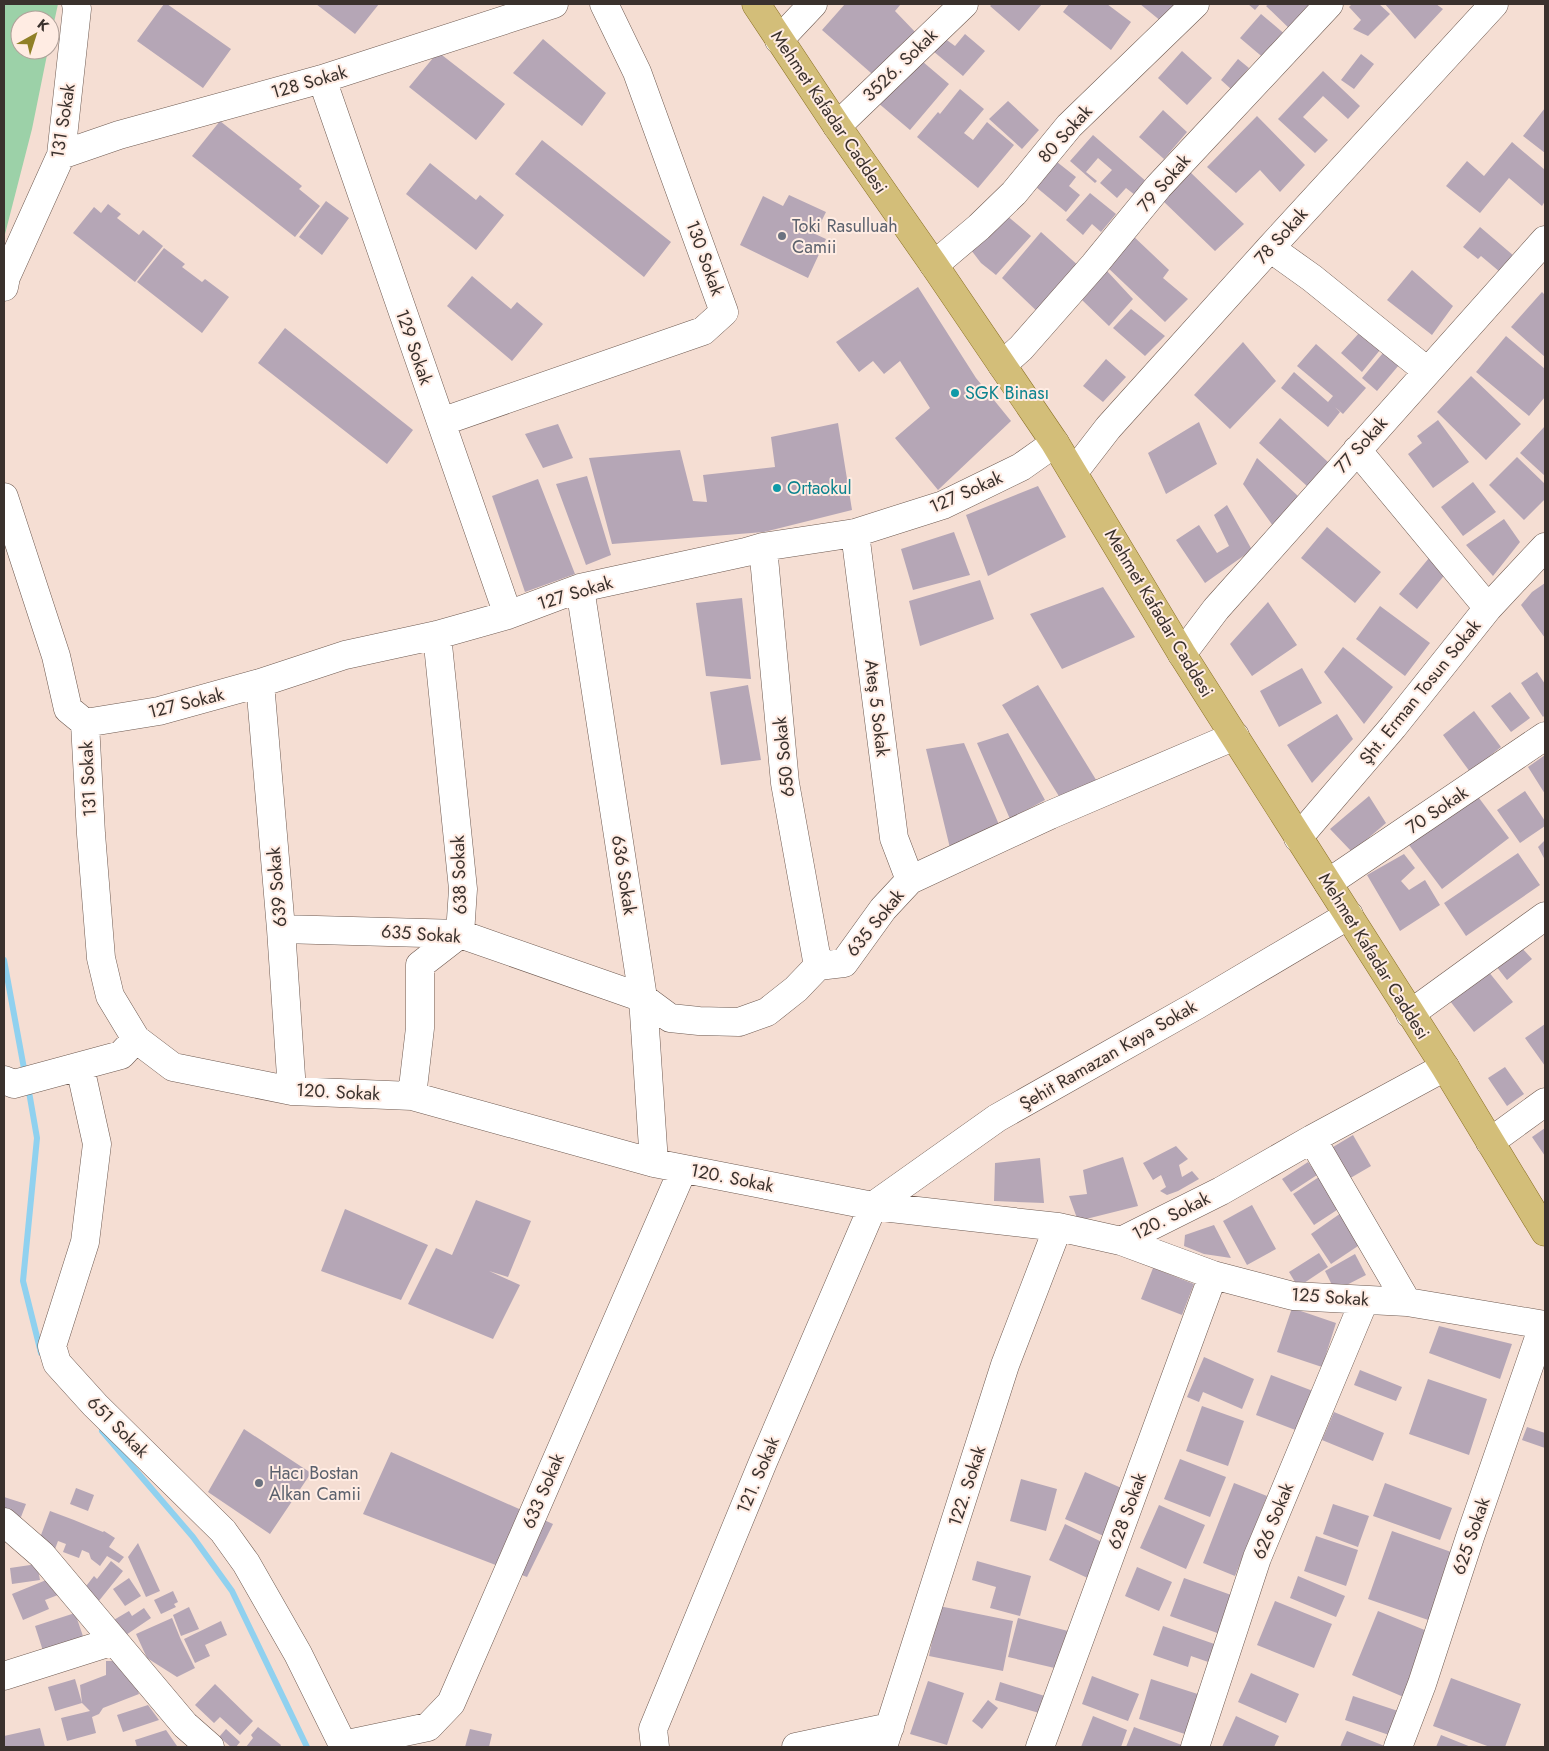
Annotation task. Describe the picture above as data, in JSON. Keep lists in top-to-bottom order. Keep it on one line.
{"streets":{"main road":["Mehmet Kafadar Caddesi"],"street":["3526. Sokak","128 Sokak","131 Sokak","80 Sokak","79 Sokak","78 Sokak","130 Sokak","129 Sokak","77 Sokak","127 Sokak","Şht. Erman Tosun Sokak","Ateş 5 Sokak","650 Sokak","70 Sokak","638 Sokak","636 Sokak","639 Sokak","635 Sokak","Şehit Ramazan Kaya Sokak","120. Sokak","125 Sokak","651 Sokak","121. Sokak","122. Sokak","633 Sokak","628 Sokak","626 Sokak","625 Sokak"]},"crossings":[["3526. Sokak","Mehmet Kafadar Caddesi"],["128 Sokak","131 Sokak"],["128 Sokak","129 Sokak"],["Mehmet Kafadar Caddesi","80 Sokak"],["Mehmet Kafadar Caddesi","79 Sokak"],["Mehmet Kafadar Caddesi","78 Sokak"],["Mehmet Kafadar Caddesi","77 Sokak"],["Mehmet Kafadar Caddesi","127 Sokak"],["Mehmet Kafadar Caddesi","Şht. Erman Tosun Sokak"],["Mehmet Kafadar Caddesi","70 Sokak"],["Mehmet Kafadar Caddesi","635 Sokak"],["Mehmet Kafadar Caddesi","Şehit Ramazan Kaya Sokak"],["Mehmet Kafadar Caddesi","120. Sokak"],["131 Sokak","127 Sokak"],["131 Sokak","120. Sokak"],["130 Sokak","129 Sokak"],["129 Sokak","127 Sokak"],["127 Sokak","Ateş 5 Sokak"],["127 Sokak","650 Sokak"],["127 Sokak","638 Sokak"],["127 Sokak","636 Sokak"],["127 Sokak","639 Sokak"],["Ateş 5 Sokak","635 Sokak"],["650 Sokak","635 Sokak"],["638 Sokak","635 Sokak"],["638 Sokak","120. Sokak"],["636 Sokak","635 Sokak"],["636 Sokak","120. Sokak"],["639 Sokak","635 Sokak"],["639 Sokak","120. Sokak"],["Şehit Ramazan Kaya Sokak","120. Sokak"],["Şehit Ramazan Kaya Sokak","121. Sokak"],["120. Sokak","125 Sokak"],["120. Sokak","121. Sokak"],["120. Sokak","122. Sokak"],["120. Sokak","633 Sokak"],["125 Sokak","628 Sokak"],["125 Sokak","626 Sokak"],["125 Sokak","625 Sokak"],["651 Sokak","633 Sokak"]],"places":["Toki Rasulluah Camii","SGK Binası","Ortaokul","Hacı Bostan Alkan Camii"],"north":"top right"}
